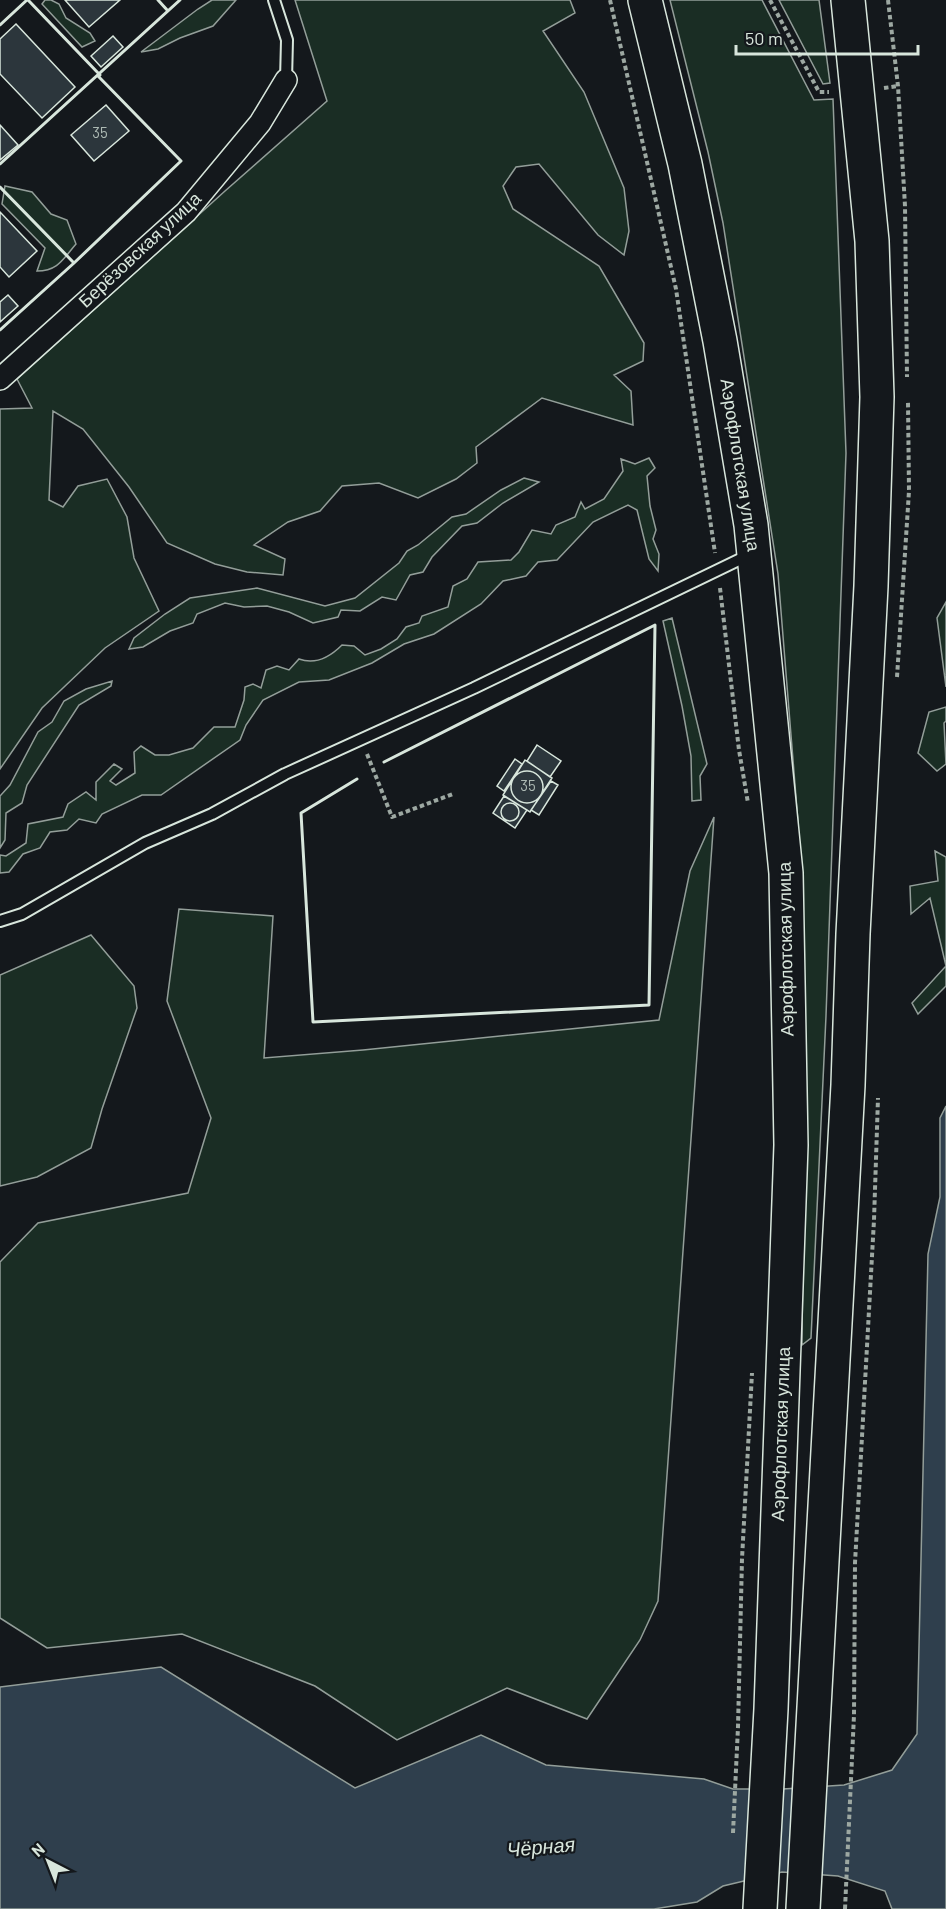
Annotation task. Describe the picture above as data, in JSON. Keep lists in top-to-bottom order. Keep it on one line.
{"streets":{"main road":["Аэрофлотская улица"],"street":["Берёзовская улица"]},"water":["Чёрная"],"house_numbers":["35","35"],"scale_bar":"50 m","north":"top left"}
